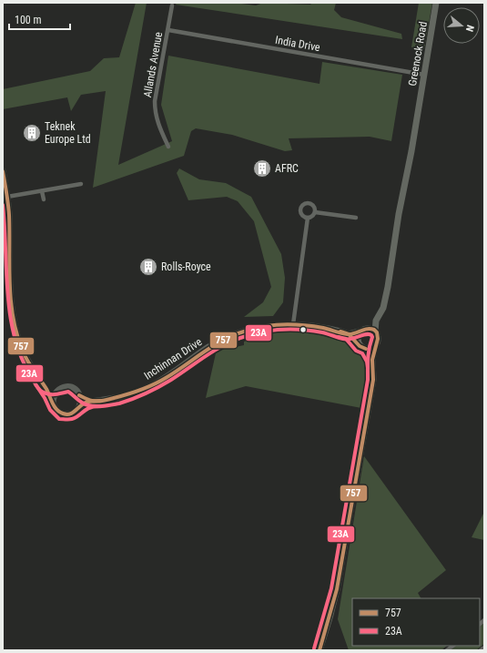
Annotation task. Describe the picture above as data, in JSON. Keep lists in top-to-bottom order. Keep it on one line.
{"streets":{"main road":["Greenock Road"],"street":["India Drive","Allands Avenue","Inchinnan Drive"]},"crossings":[["India Drive","Greenock Road"],["India Drive","Allands Avenue"],["Greenock Road","Inchinnan Drive"]],"places":{"building":["Teknek Europe Ltd","AFRC","Rolls-Royce"]},"lines":["transit line 757","transit line 23A"],"legend":["757","23A"],"scale_bar":"100 m","north":"right"}
